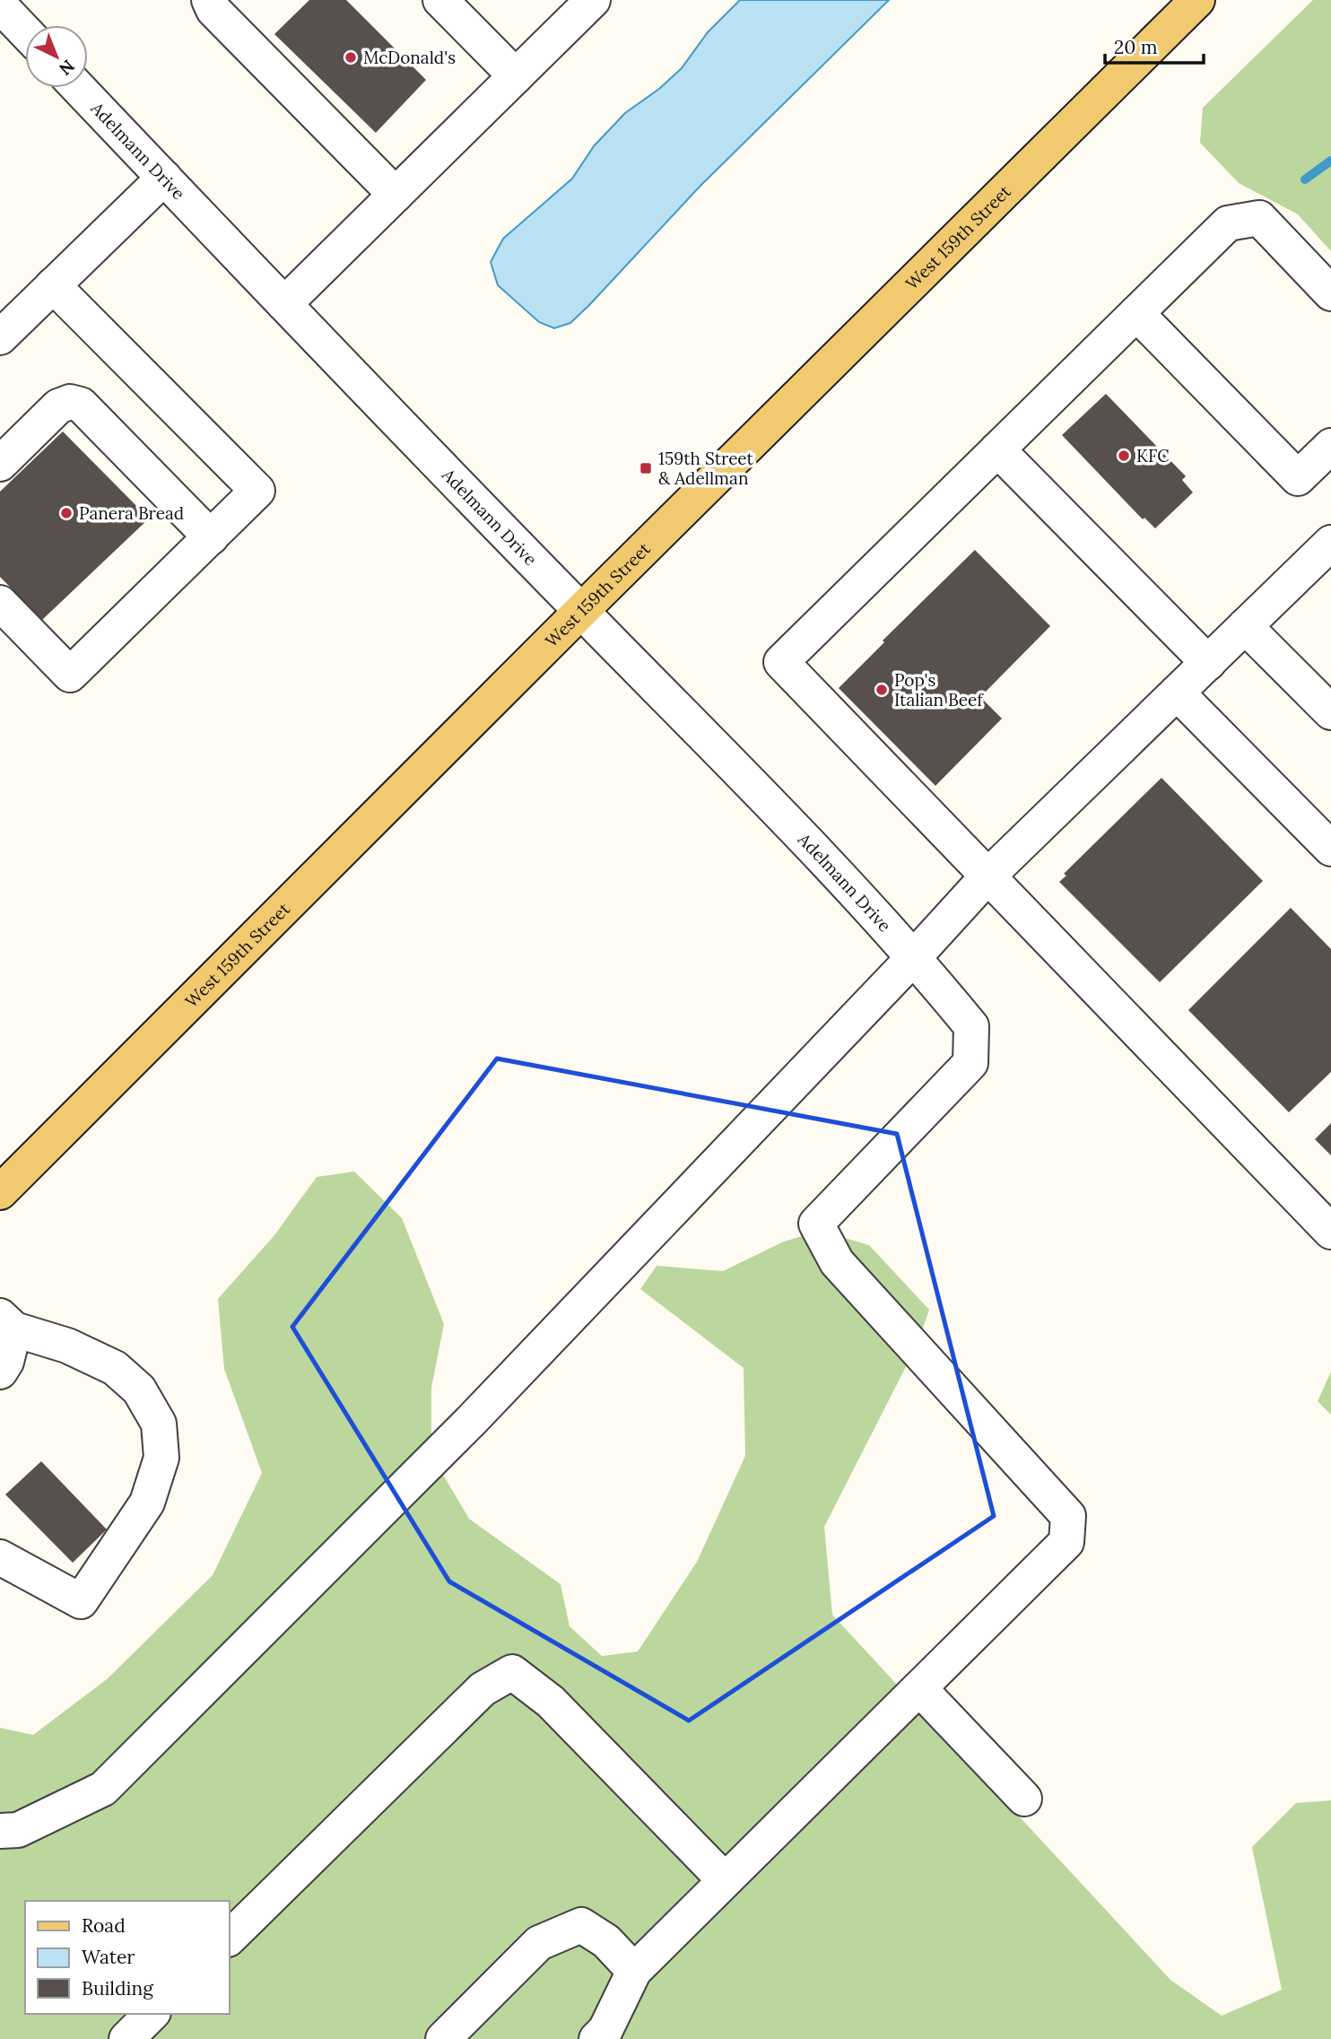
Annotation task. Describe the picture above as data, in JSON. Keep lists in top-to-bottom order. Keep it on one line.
{"streets":{"main road":["West 159th Street"],"street":["Adelmann Drive"]},"crossings":[["Adelmann Drive","West 159th Street"]],"places":{"other":["McDonald's","KFC","Panera Bread","Pop's Italian Beef"],"transit":["159th Street & Adellman"]},"legend":["Road","Water","Building"],"scale_bar":"20 m","north":"bottom right"}
